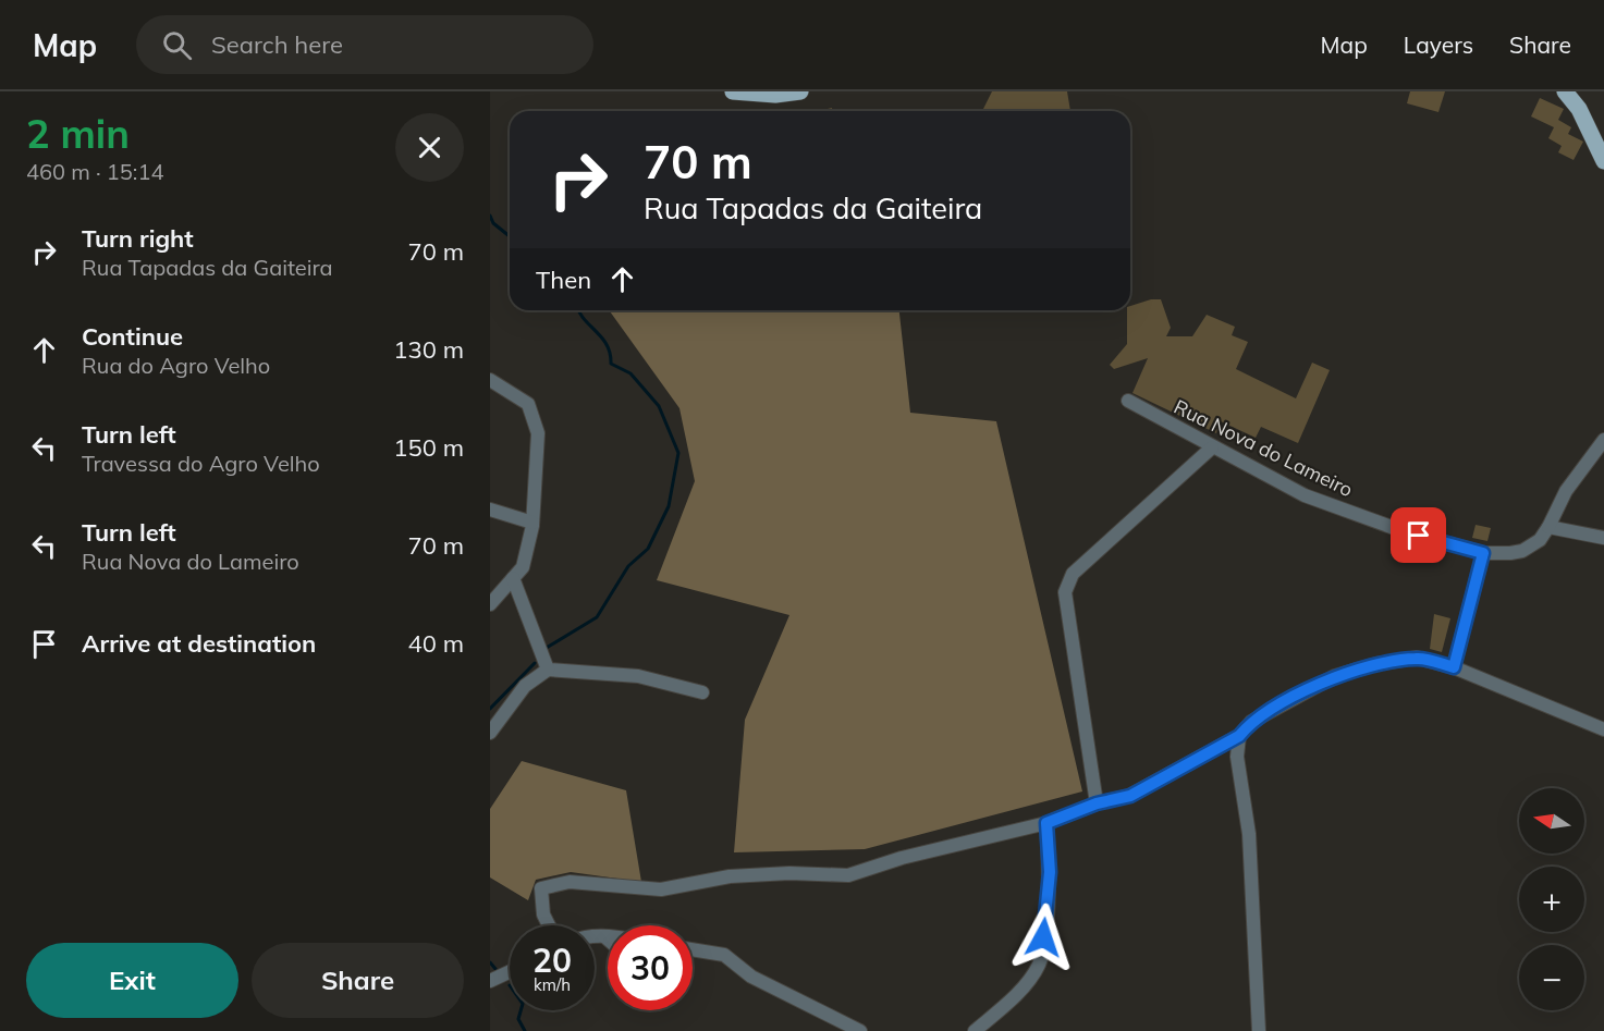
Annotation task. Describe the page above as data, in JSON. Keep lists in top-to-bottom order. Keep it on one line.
{"streets":{"street":["Rua Nova do Lameiro"]},"north":"left","page":{"header":"Map","search":"Search here","nav":["Map","Layers","Share"],"heading":["2 min","460 m · 15:14"],"turn":["70 m","Rua Tapadas da Gaiteira"],"list":[{"name":"Turn right","note":"Rua Tapadas da Gaiteira","value":"70 m"},{"name":"Continue","note":"Rua do Agro Velho","value":"130 m"},{"name":"Turn left","note":"Travessa do Agro Velho","value":"150 m"},{"name":"Turn left","note":"Rua Nova do Lameiro","value":"70 m"},{"name":"Arrive at destination","value":"40 m"}],"then":"Then","map_buttons":["+","−"],"speed":"20 km/h","limit":"30","buttons":["Exit","Share"]}}
